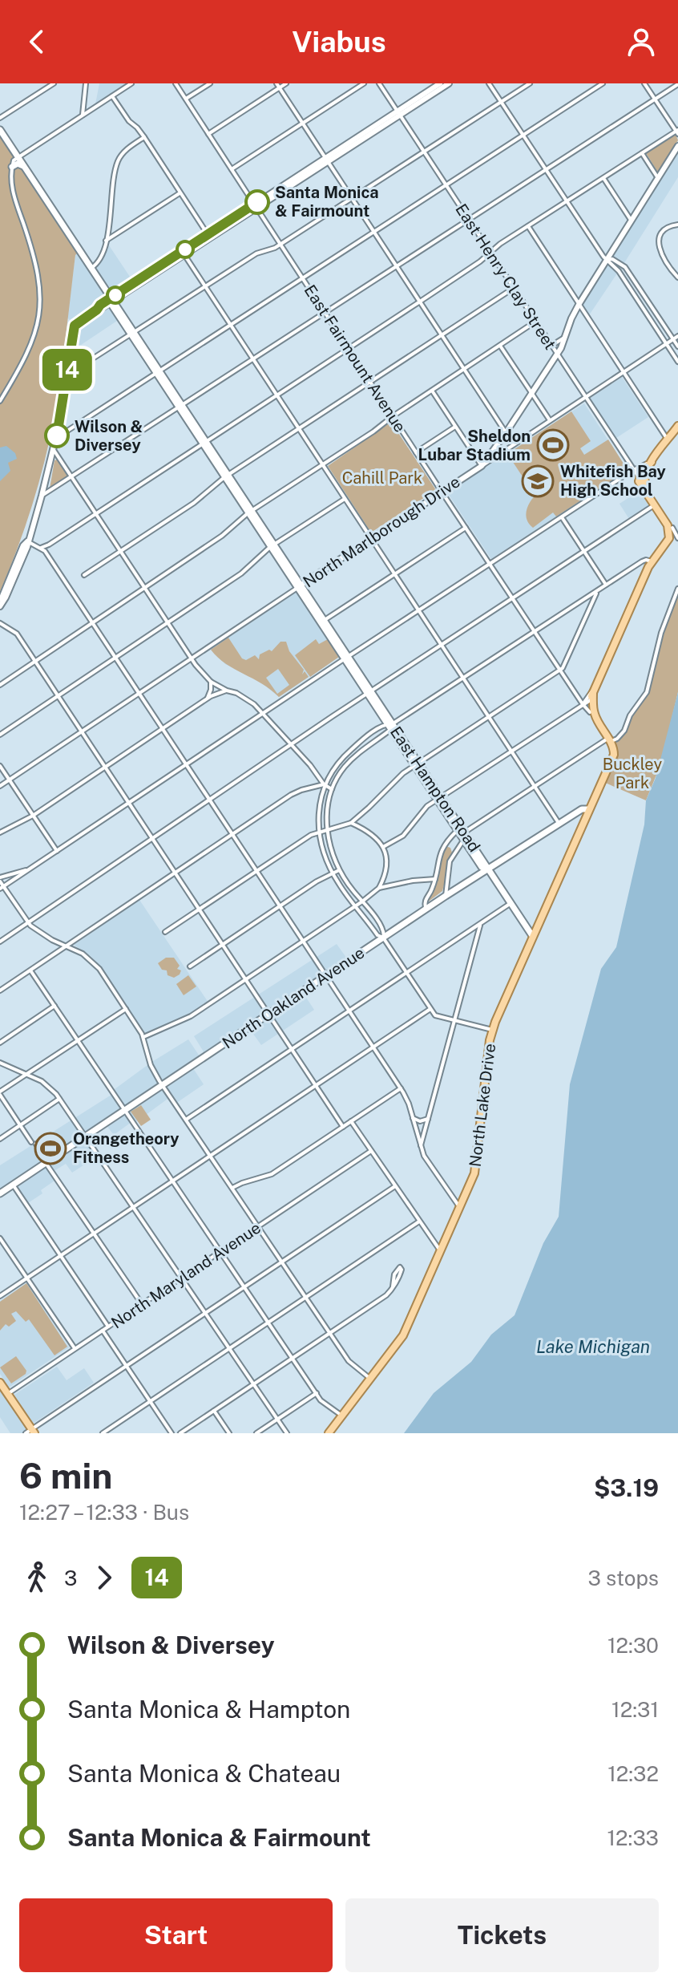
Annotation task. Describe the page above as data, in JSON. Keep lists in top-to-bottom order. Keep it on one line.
{"streets":{"main road":["East Henry Clay Street","East Fairmount Avenue","East Hampton Road","North Oakland Avenue","North Lake Drive"],"street":["North Marlborough Drive","North Maryland Avenue"]},"crossings":[["East Henry Clay Street","North Marlborough Drive"],["East Fairmount Avenue","North Marlborough Drive"],["East Fairmount Avenue","North Lake Drive"],["North Marlborough Drive","East Hampton Road"],["East Hampton Road","North Oakland Avenue"],["North Oakland Avenue","North Lake Drive"]],"water":["Lake Michigan"],"parks":["Cahill Park","Buckley Park"],"places":{"other":["Santa Monica & Fairmount","Wilson & Diversey"],"sports":["Sheldon Lubar Stadium","Orangetheory Fitness"],"school or university":["Whitefish Bay High School"]},"lines":["bus line 14"],"page":{"header":"Viabus","on_map":"14","heading":["6 min","12:27 – 12:33 · Bus","$3.19"],"legs":["3","14","3 stops"],"list":[{"name":"Wilson & Diversey","value":"12:30"},{"name":"Santa Monica & Hampton","value":"12:31"},{"name":"Santa Monica & Chateau","value":"12:32"},{"name":"Santa Monica & Fairmount","value":"12:33"}],"buttons":["Start","Tickets"]}}
